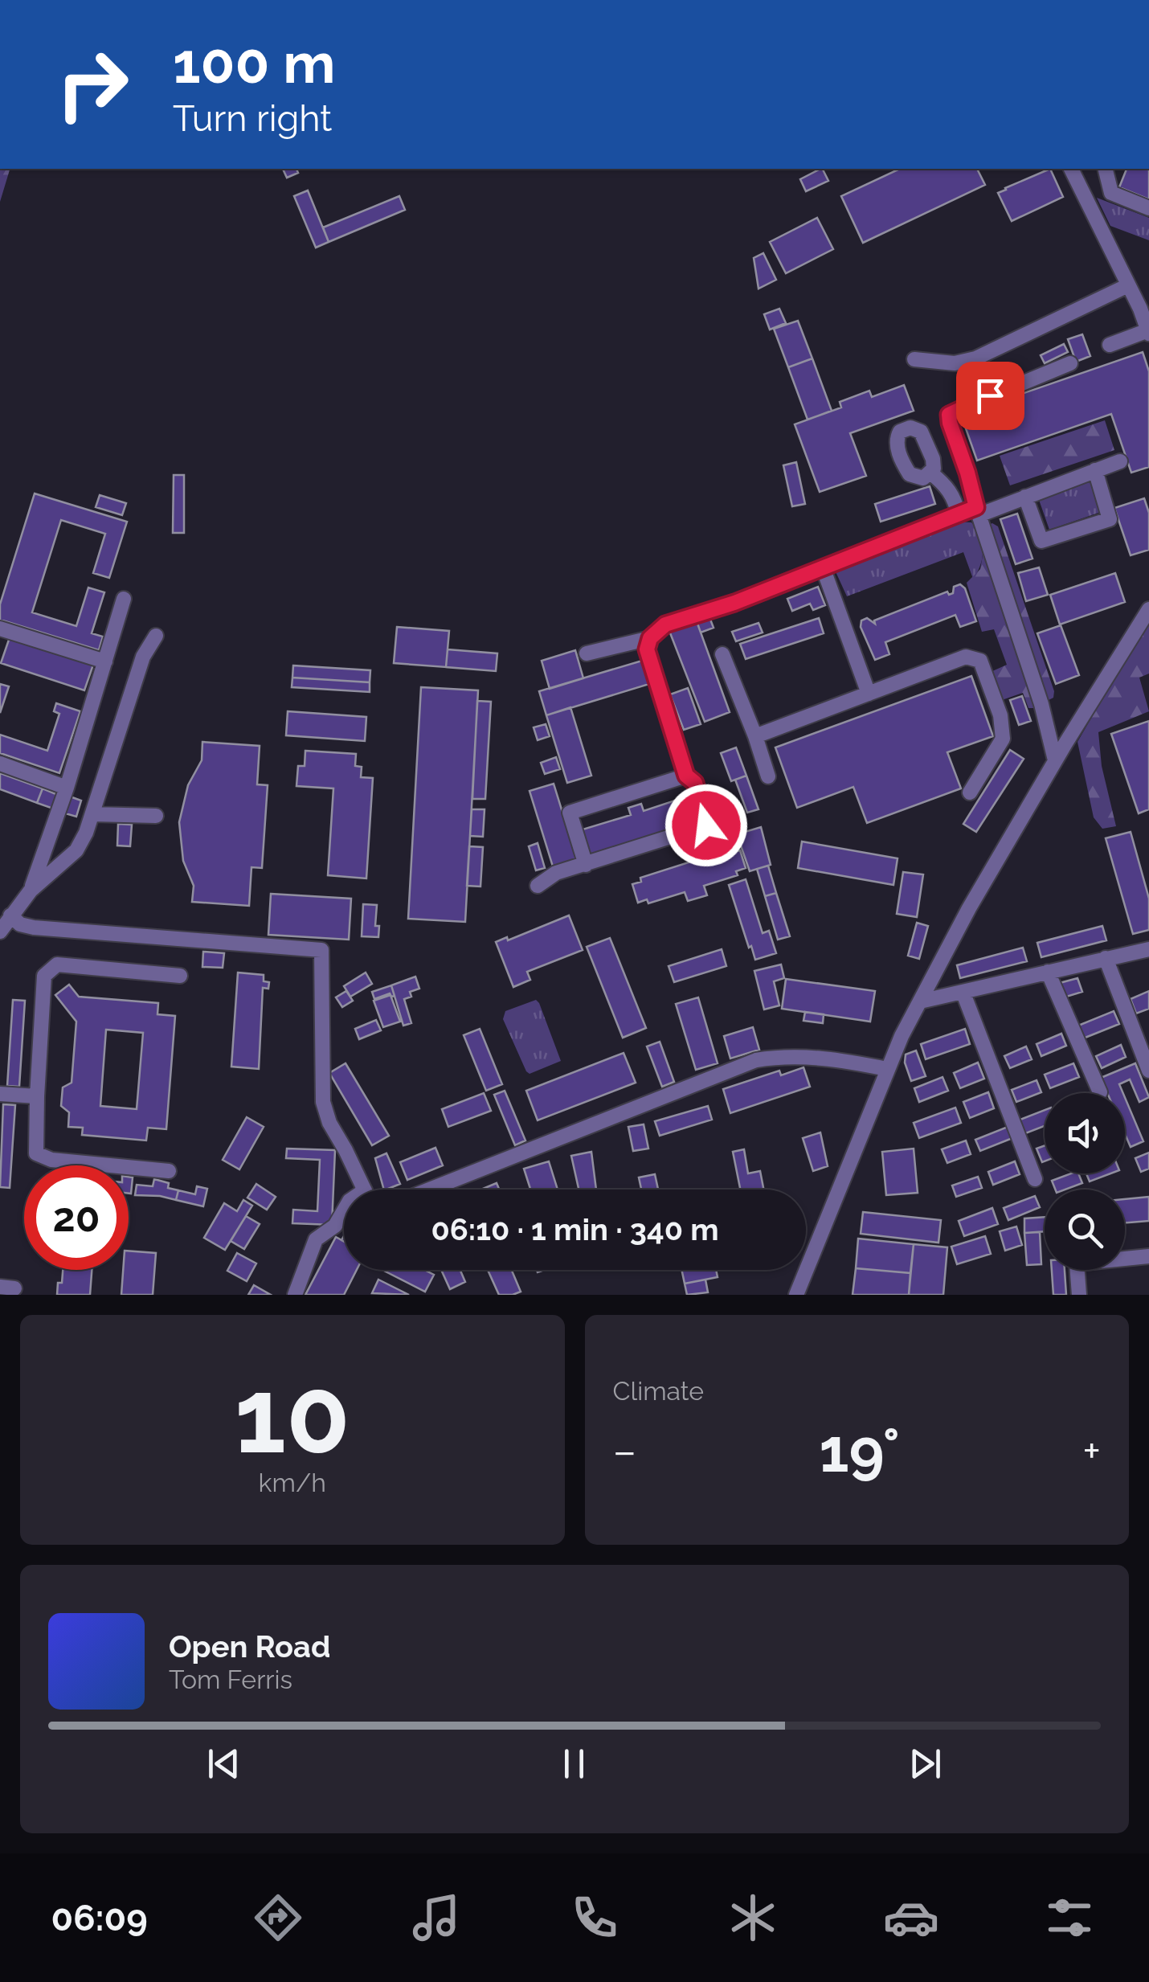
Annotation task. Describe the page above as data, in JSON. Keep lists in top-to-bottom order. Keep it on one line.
{"page":{"turn":["100 m","Turn right"],"limit":"20","trip":"06:10 · 1 min · 340 m","tile":[["10","km/h"],"Climate"],"heat":["−","19°","+"],"song":["Open Road","Tom Ferris"],"tabs":"06:09"}}
